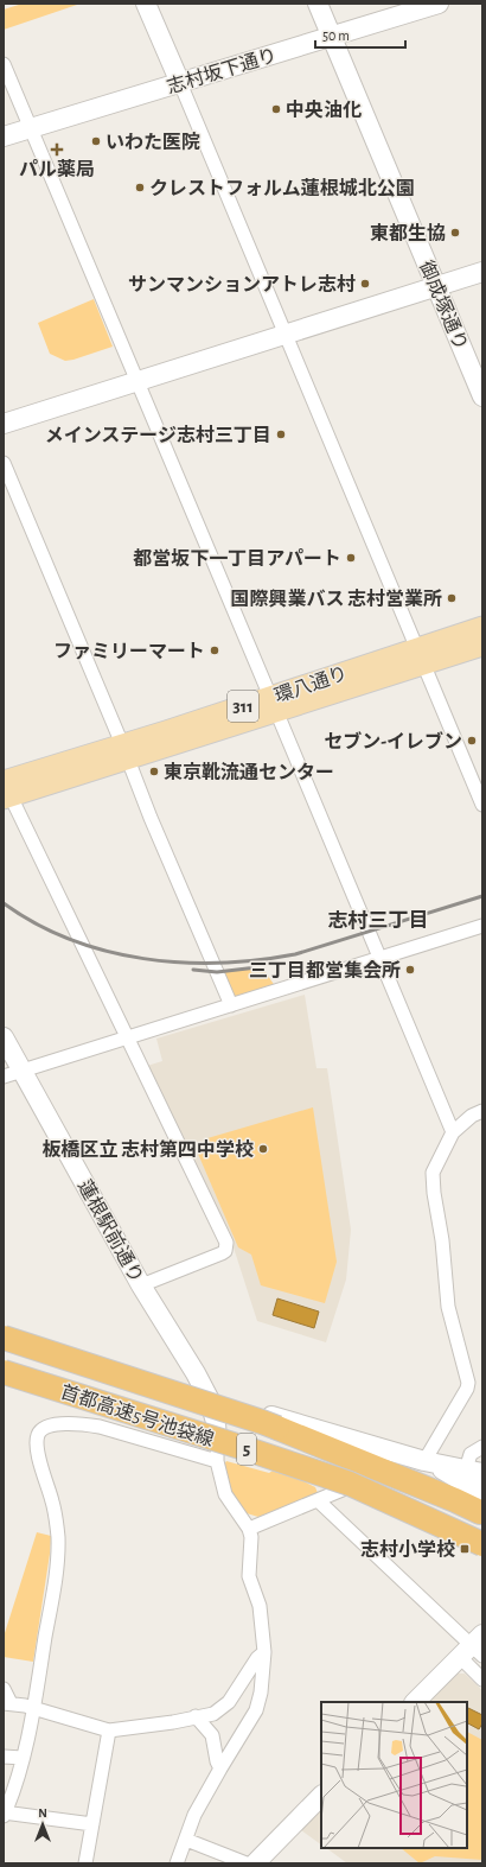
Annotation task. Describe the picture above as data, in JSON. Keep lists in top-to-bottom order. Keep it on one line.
{"streets":{"highway":["首都高速5号池袋線","5"],"main road":["環八通り","311"],"street":["志村坂下通り","御成塚通り","蓮根駅前通り"]},"crossings":[["志村坂下通り","御成塚通り"]],"districts":["志村三丁目"],"places":{"other":["中央油化","いわた医院","クレストフォルム蓮根城北公園","東都生協","サンマンションアトレ志村","メインステージ志村三丁目","都営坂下一丁目アパート","国際興業バス 志村営業所","ファミリーマート","セブン-イレブン","東京靴流通センター","三丁目都営集会所","板橋区立 志村第四中学校"],"health":["パル薬局"],"transit":["志村小学校"]},"scale_bar":"50 m","north":"top"}
